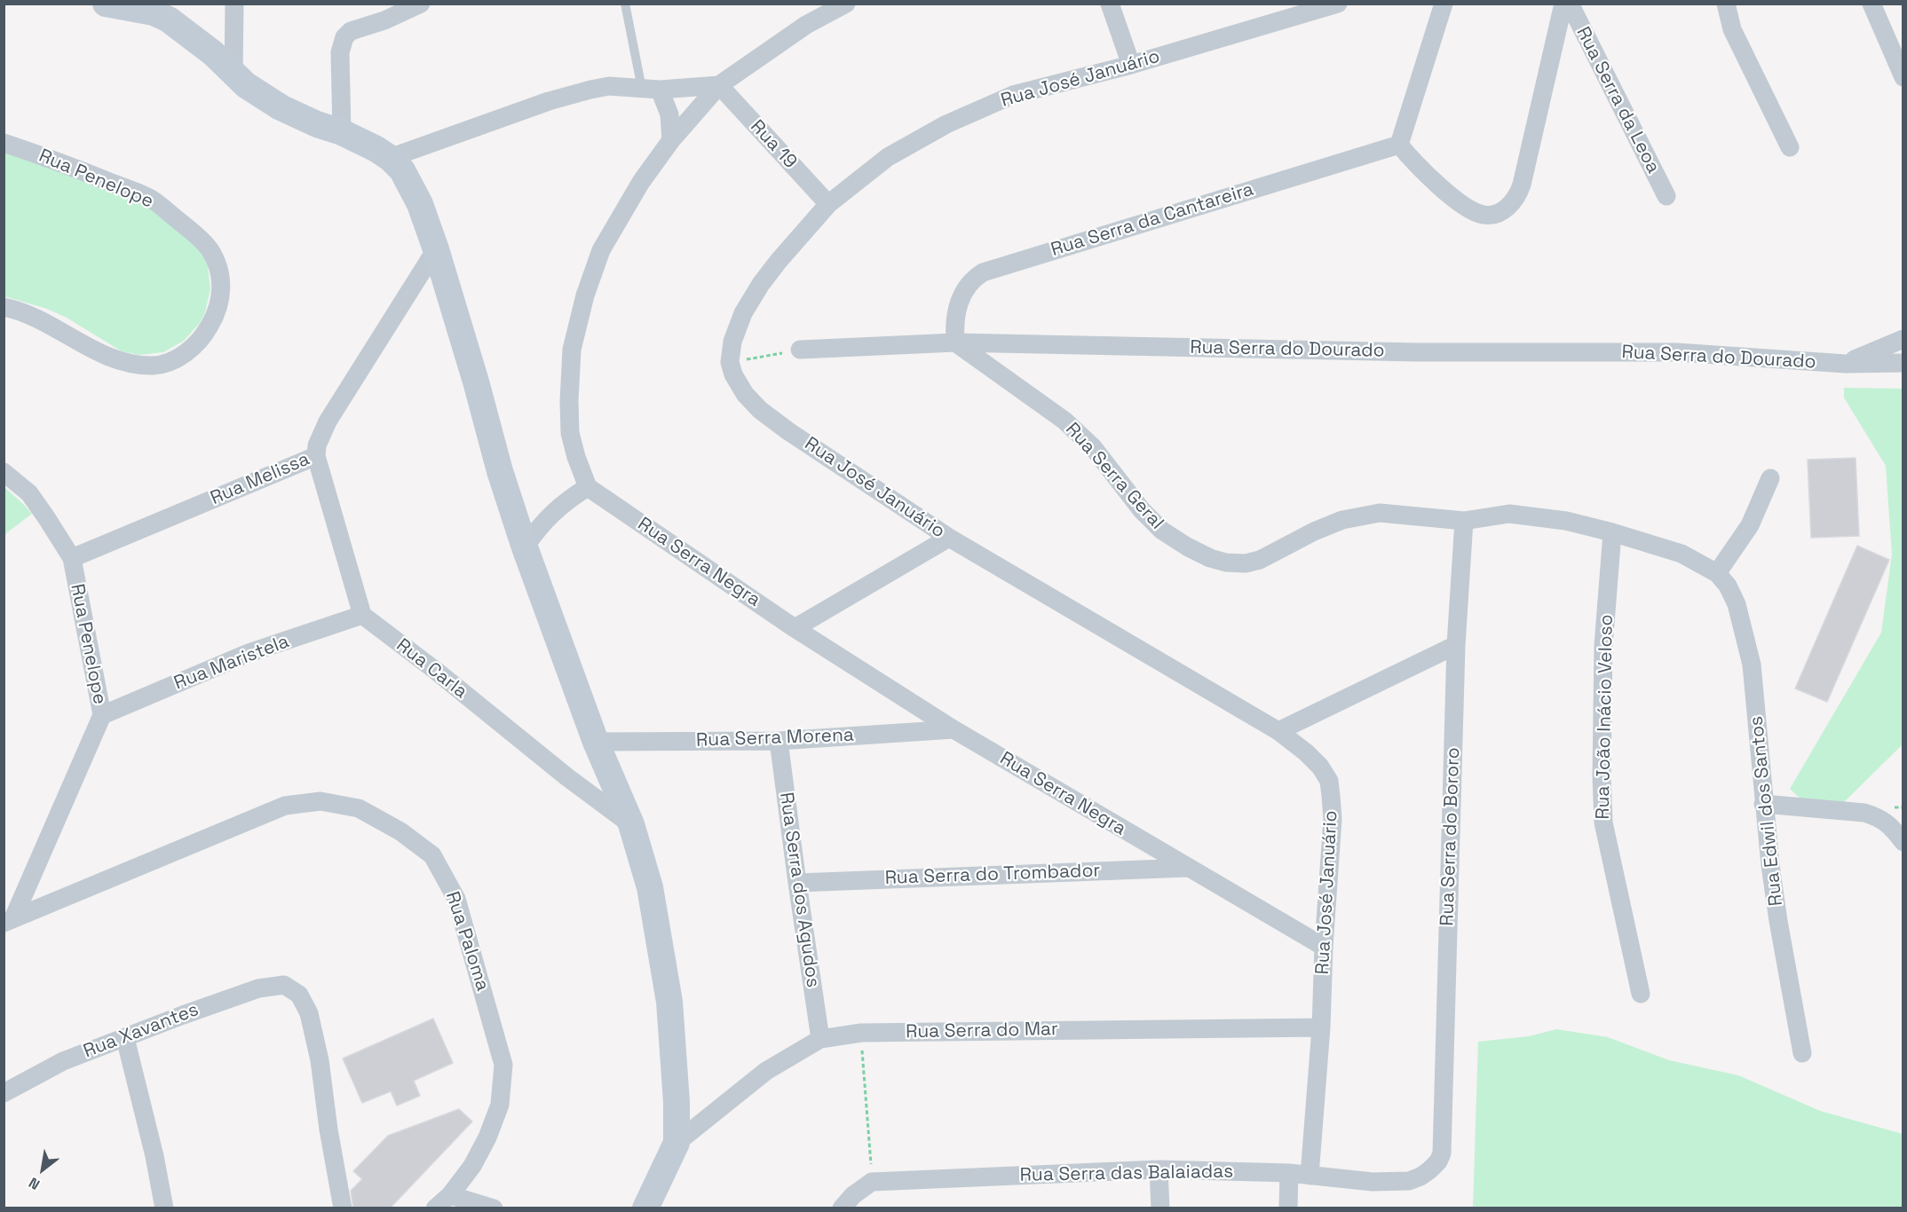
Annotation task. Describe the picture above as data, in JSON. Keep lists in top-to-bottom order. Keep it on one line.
{"streets":{"street":["Rua José Januário","Rua Serra da Leoa","Rua 19","Rua Penelope","Rua Serra da Cantareira","Rua Serra do Dourado","Rua Serra Geral","Rua Melissa","Rua Serra Negra","Rua Maristela","Rua Carla","Rua João Inácio Veloso","Rua Serra Morena","Rua Edwil dos Santos","Rua Serra do Bororo","Rua Serra do Trombador","Rua Serra dos Agudos","Rua Paloma","Rua Xavantes","Rua Serra do Mar","Rua Serra das Balaiadas"]},"crossings":[["Rua José Januário","Rua 19"],["Rua José Januário","Rua Serra Negra"],["Rua José Januário","Rua Serra do Mar"],["Rua José Januário","Rua Serra das Balaiadas"],["Rua Penelope","Rua Melissa"],["Rua Penelope","Rua Maristela"],["Rua Penelope","Rua Paloma"],["Rua Serra da Cantareira","Rua Serra do Dourado"],["Rua Serra da Cantareira","Rua Serra Geral"],["Rua Serra do Dourado","Rua Serra Geral"],["Rua Serra Geral","Rua João Inácio Veloso"],["Rua Serra Geral","Rua Edwil dos Santos"],["Rua Serra Geral","Rua Serra do Bororo"],["Rua Serra Negra","Rua Serra Morena"],["Rua Serra Negra","Rua Serra do Trombador"],["Rua Maristela","Rua Carla"],["Rua Serra Morena","Rua Serra dos Agudos"],["Rua Serra do Bororo","Rua Serra das Balaiadas"],["Rua Serra do Trombador","Rua Serra dos Agudos"],["Rua Serra dos Agudos","Rua Serra do Mar"]],"north":"bottom left"}
